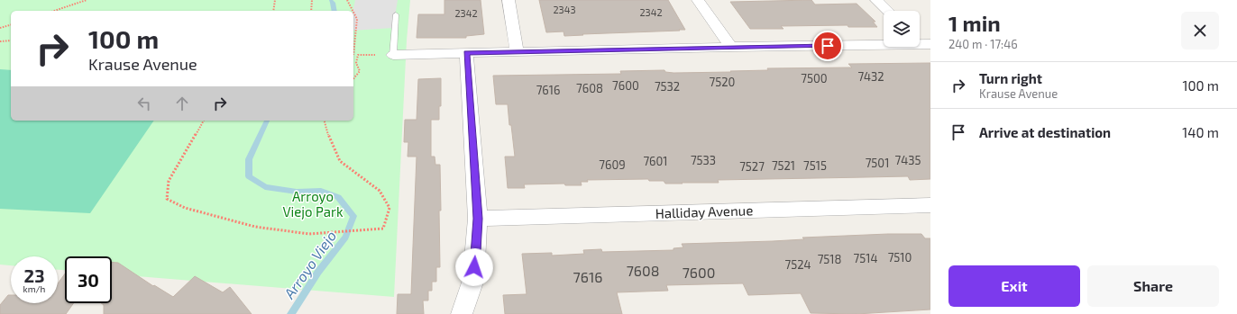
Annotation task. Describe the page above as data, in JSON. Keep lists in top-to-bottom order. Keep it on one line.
{"streets":{"street":["Halliday Avenue"]},"water":["Arroyo Viejo"],"parks":["Arroyo Viejo Park"],"house_numbers":["2343","2342","2342","7432","7500","7520","7600","7532","7608","7616","7533","7435","7601","7501","7609","7521","7515","7527","7510","7514","7518","7524","7608","7600","7616"],"page":{"heading":["1 min","240 m · 17:46"],"turn":["100 m","Krause Avenue"],"list":[{"name":"Turn right","note":"Krause Avenue","value":"100 m"},{"name":"Arrive at destination","value":"140 m"}],"speed":"23 km/h","limit":"30","buttons":["Exit","Share"]}}
